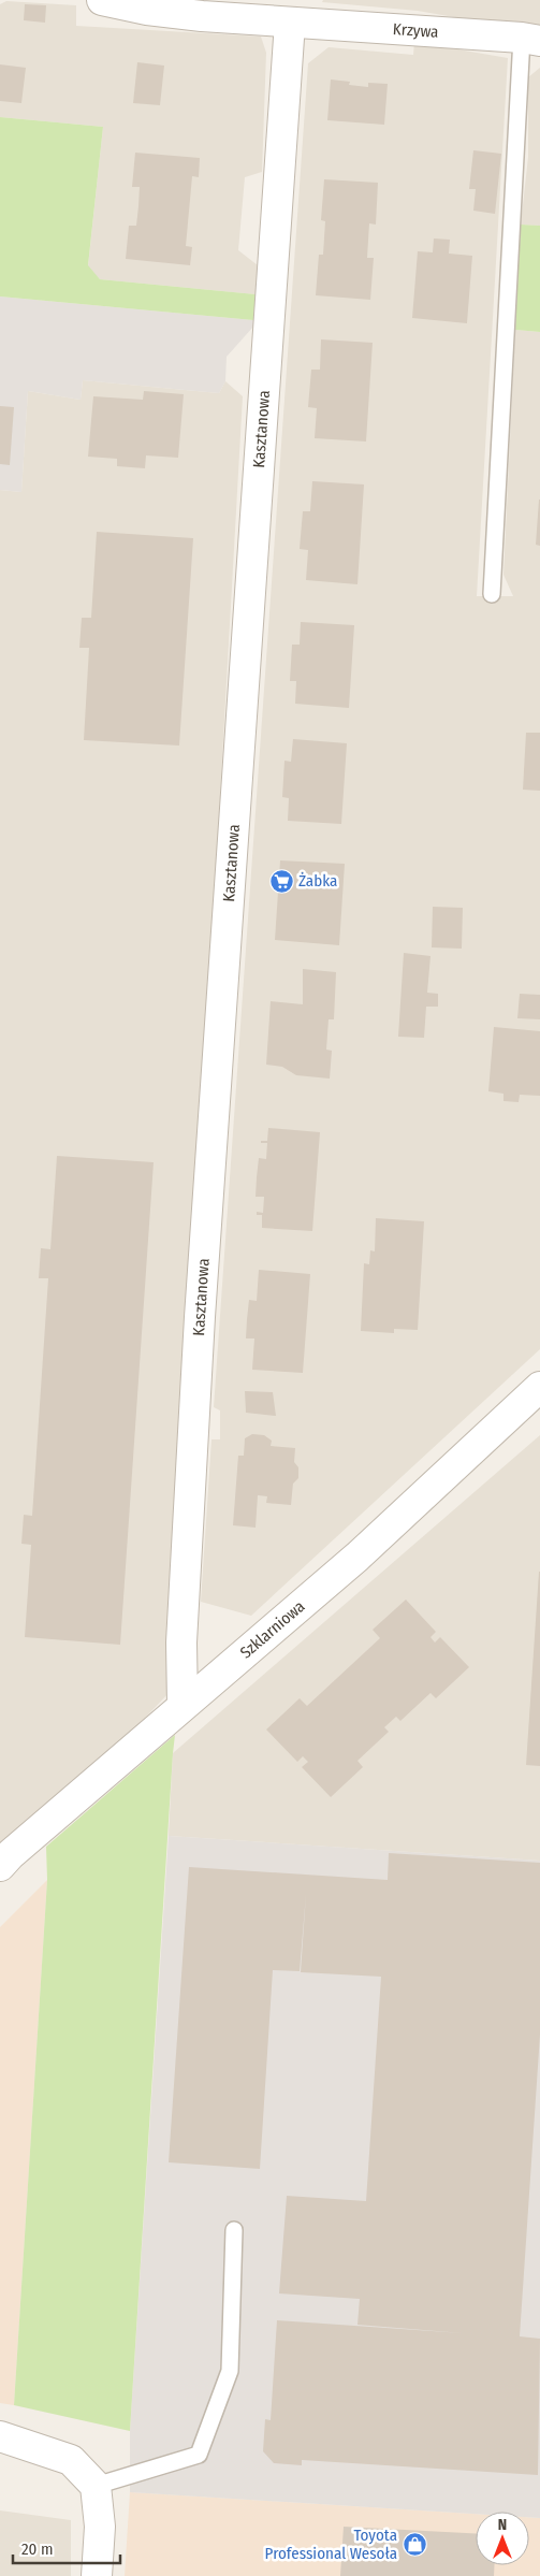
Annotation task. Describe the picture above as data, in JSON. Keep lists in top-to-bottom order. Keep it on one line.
{"streets":{"street":["Krzywa","Kasztanowa","Szklarniowa"]},"crossings":[["Krzywa","Kasztanowa"],["Kasztanowa","Szklarniowa"]],"places":{"supermarket":["Żabka"],"shop":["Toyota Professional Wesoła"]},"scale_bar":"20 m","north":"top"}
